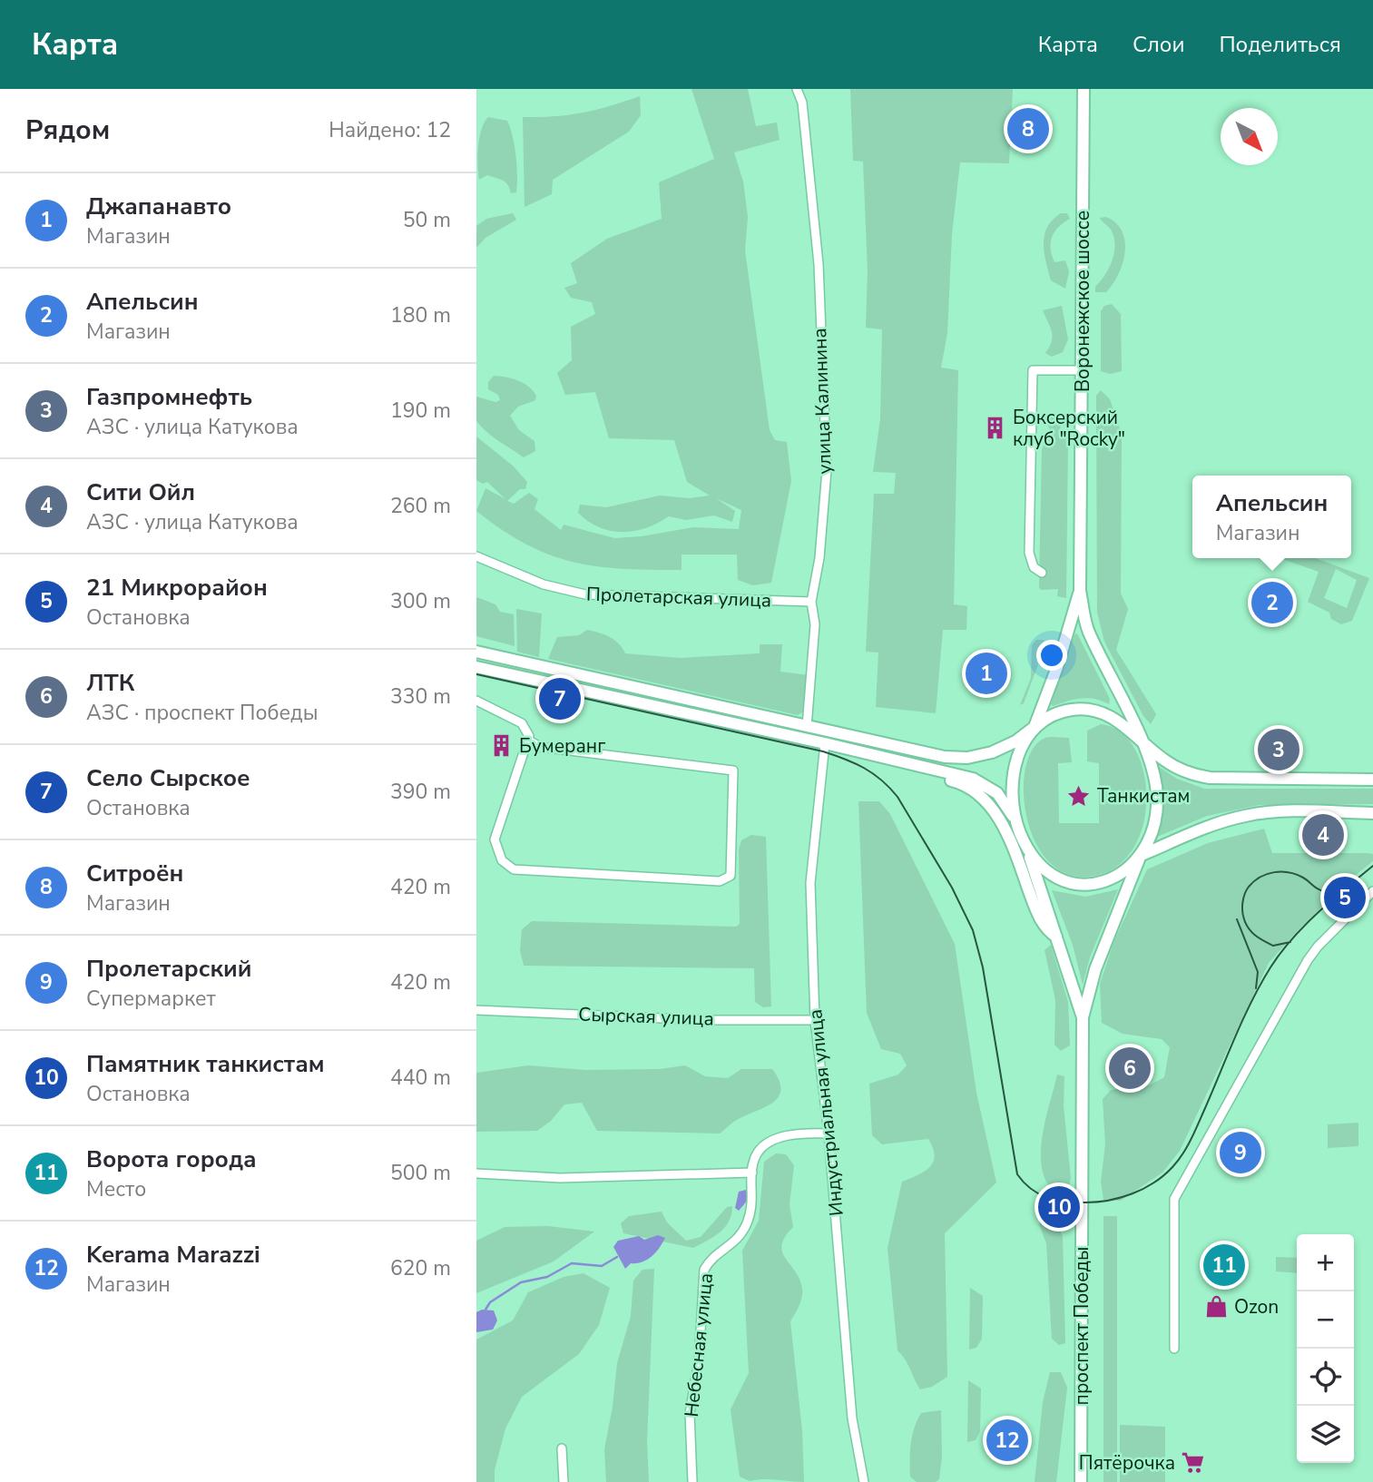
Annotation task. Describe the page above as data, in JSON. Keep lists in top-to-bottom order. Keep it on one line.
{"streets":{"main road":["Воронежское шоссе","проспект Победы"],"street":["улица Калинина","Пролетарская улица","Сырская улица","Индустриальная улица","Небесная улица"]},"crossings":[["улица Калинина","Пролетарская улица"],["Сырская улица","Индустриальная улица"],["Индустриальная улица","Небесная улица"]],"places":{"building":["Боксерский клуб \"Rocky\"","Бумеранг"],"place":["Танкистам"],"shop":["Ozon"],"supermarket":["Пятёрочка"]},"north":"bottom right","page":{"header":"Карта","nav":["Карта","Слои","Поделиться"],"heading":["Рядом","Найдено: 12"],"pins":["8","2","1","7","3","4","5","6","9","10","11","12"],"list":[{"mark":"1","name":"Джапанавто","note":"Магазин","value":"50 m"},{"mark":"2","name":"Апельсин","note":"Магазин","value":"180 m"},{"mark":"3","name":"Газпромнефть","note":"АЗС · улица Катукова","value":"190 m"},{"mark":"4","name":"Сити Ойл","note":"АЗС · улица Катукова","value":"260 m"},{"mark":"5","name":"21 Микрорайон","note":"Остановка","value":"300 m"},{"mark":"6","name":"ЛТК","note":"АЗС · проспект Победы","value":"330 m"},{"mark":"7","name":"Село Сырское","note":"Остановка","value":"390 m"},{"mark":"8","name":"Ситроён","note":"Магазин","value":"420 m"},{"mark":"9","name":"Пролетарский","note":"Супермаркет","value":"420 m"},{"mark":"10","name":"Памятник танкистам","note":"Остановка","value":"440 m"},{"mark":"11","name":"Ворота города","note":"Место","value":"500 m"},{"mark":"12","name":"Kerama Marazzi","note":"Магазин","value":"620 m"}],"popup":["Апельсин","Магазин"],"map_buttons":["+","−"]}}
